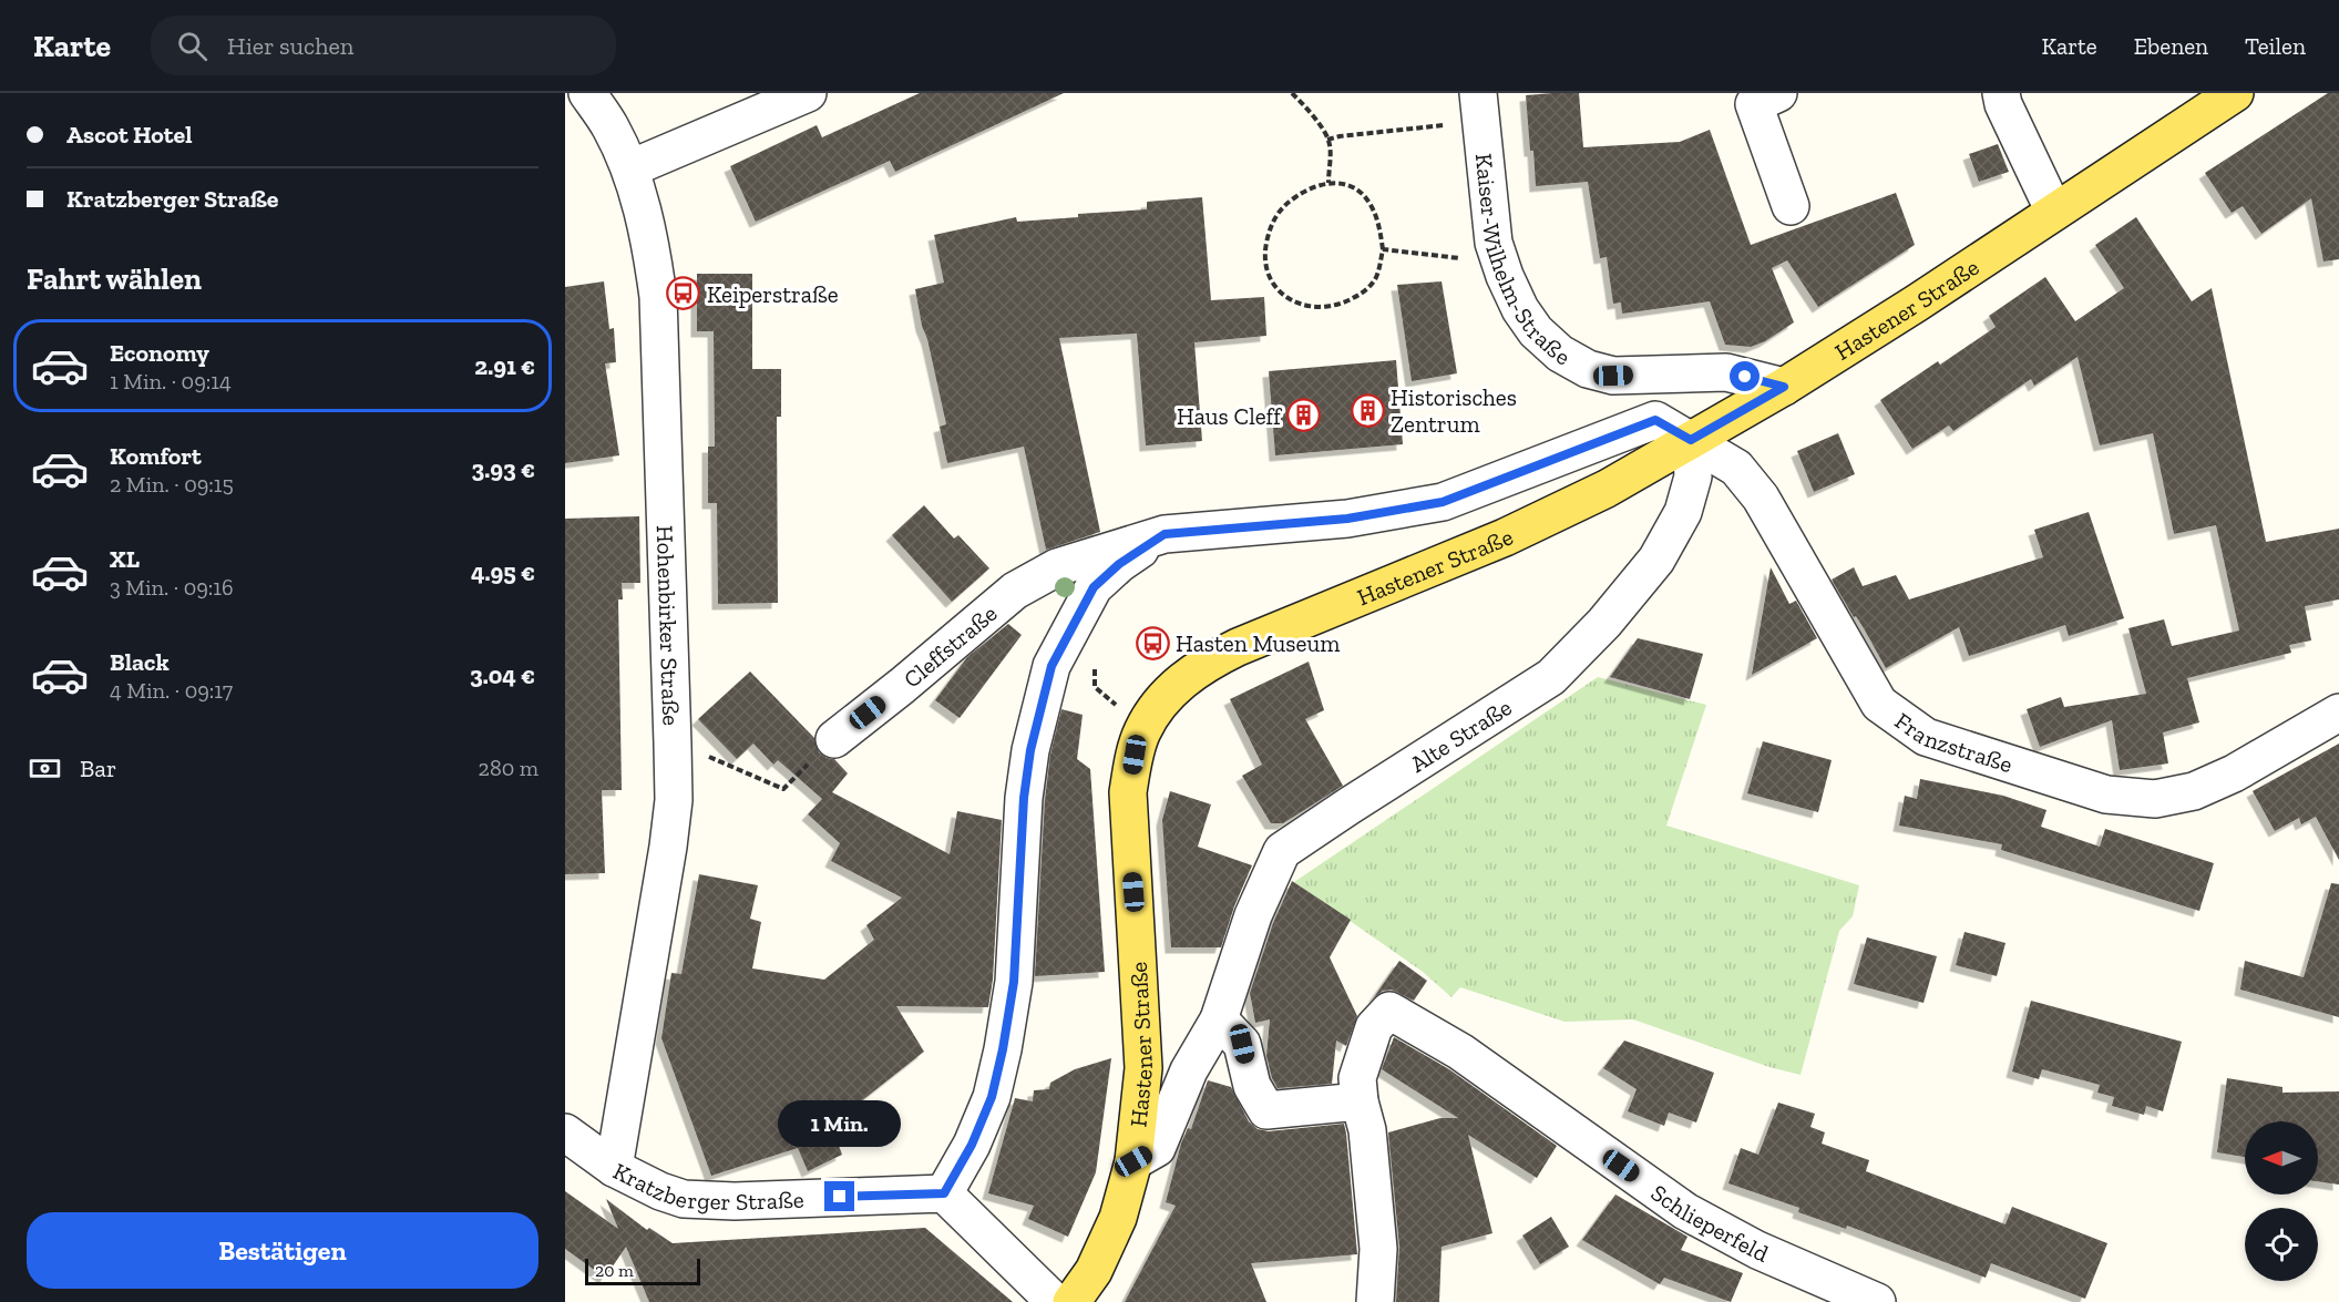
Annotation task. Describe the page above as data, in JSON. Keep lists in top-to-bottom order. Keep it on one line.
{"streets":{"main road":["Hastener Straße"],"street":["Kaiser-Wilhelm-Straße","Hohenbirker Straße","Cleffstraße","Alte Straße","Franzstraße","Kratzberger Straße","Schlieperfeld"]},"crossings":[["Kaiser-Wilhelm-Straße","Hastener Straße"],["Hastener Straße","Cleffstraße"],["Hastener Straße","Alte Straße"],["Hastener Straße","Franzstraße"],["Hohenbirker Straße","Kratzberger Straße"],["Cleffstraße","Alte Straße"],["Cleffstraße","Franzstraße"],["Alte Straße","Franzstraße"]],"places":{"bus stop":["Keiperstraße","Hasten Museum"],"building":["Historisches Zentrum","Haus Cleff"]},"scale_bar":"20 m","north":"left","page":{"header":"Karte","search":"Hier suchen","nav":["Karte","Ebenen","Teilen"],"banner":["Ascot Hotel","Kratzberger Straße"],"heading":"Fahrt wählen","list":[{"name":"Economy","note":"1 Min. · 09:14","value":"2.91 €"},{"name":"Komfort","note":"2 Min. · 09:15","value":"3.93 €"},{"name":"XL","note":"3 Min. · 09:16","value":"4.95 €"},{"name":"Black","note":"4 Min. · 09:17","value":"3.04 €"}],"pay":["Bar","280 m"],"bubble":"1 Min.","buttons":"Bestätigen","scale":"20 m"}}
